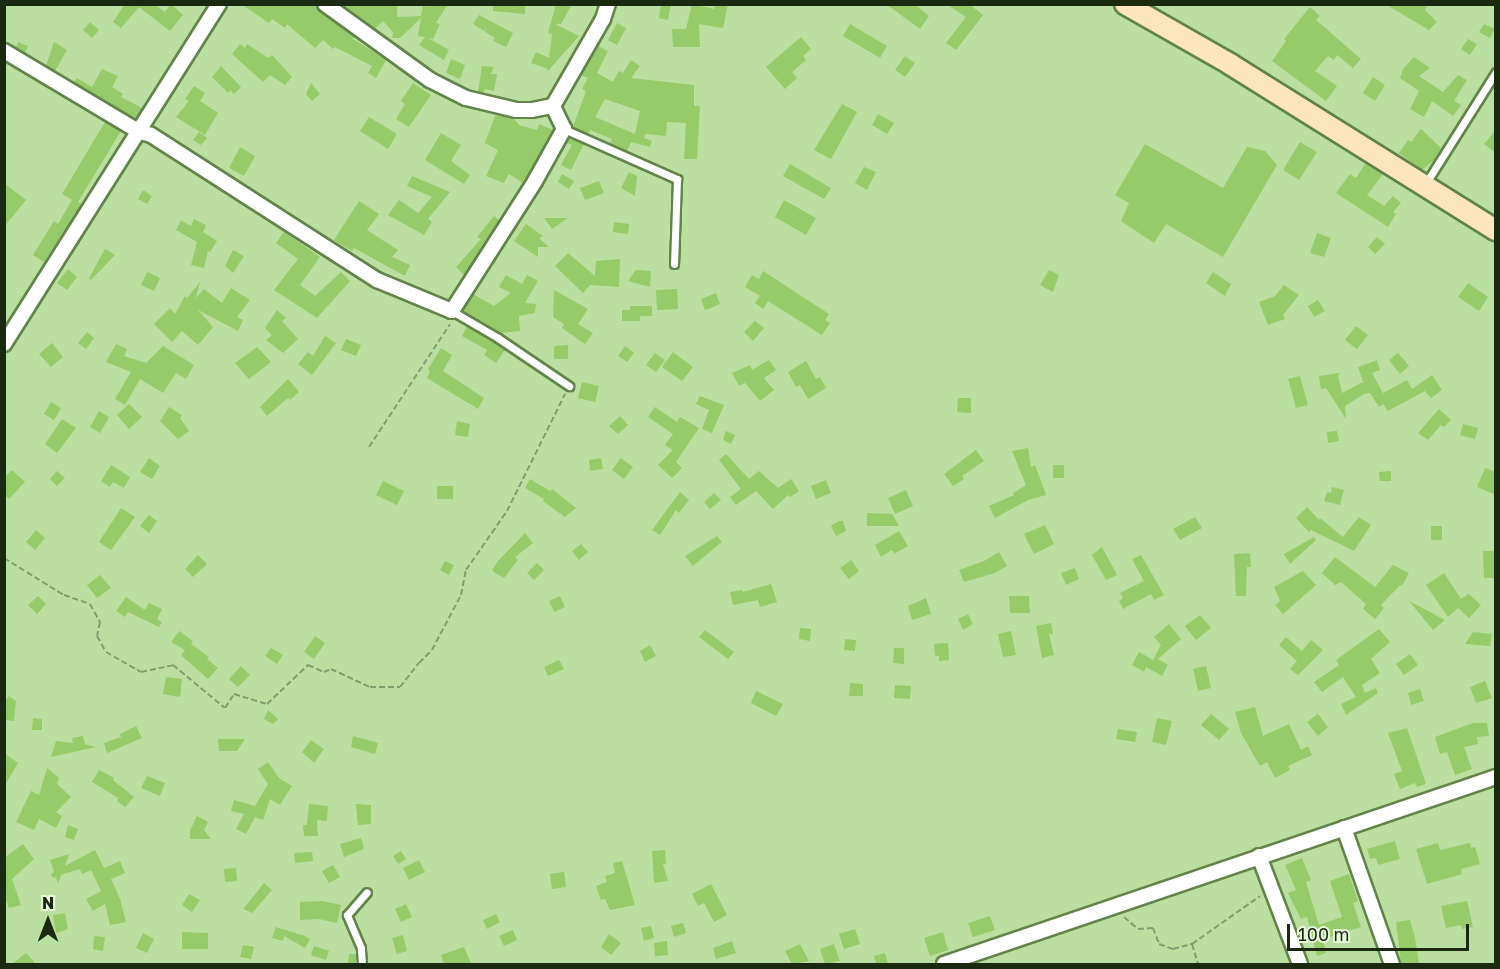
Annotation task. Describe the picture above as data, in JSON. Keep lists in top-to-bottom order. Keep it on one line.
{"scale_bar":"100 m","north":"top"}
